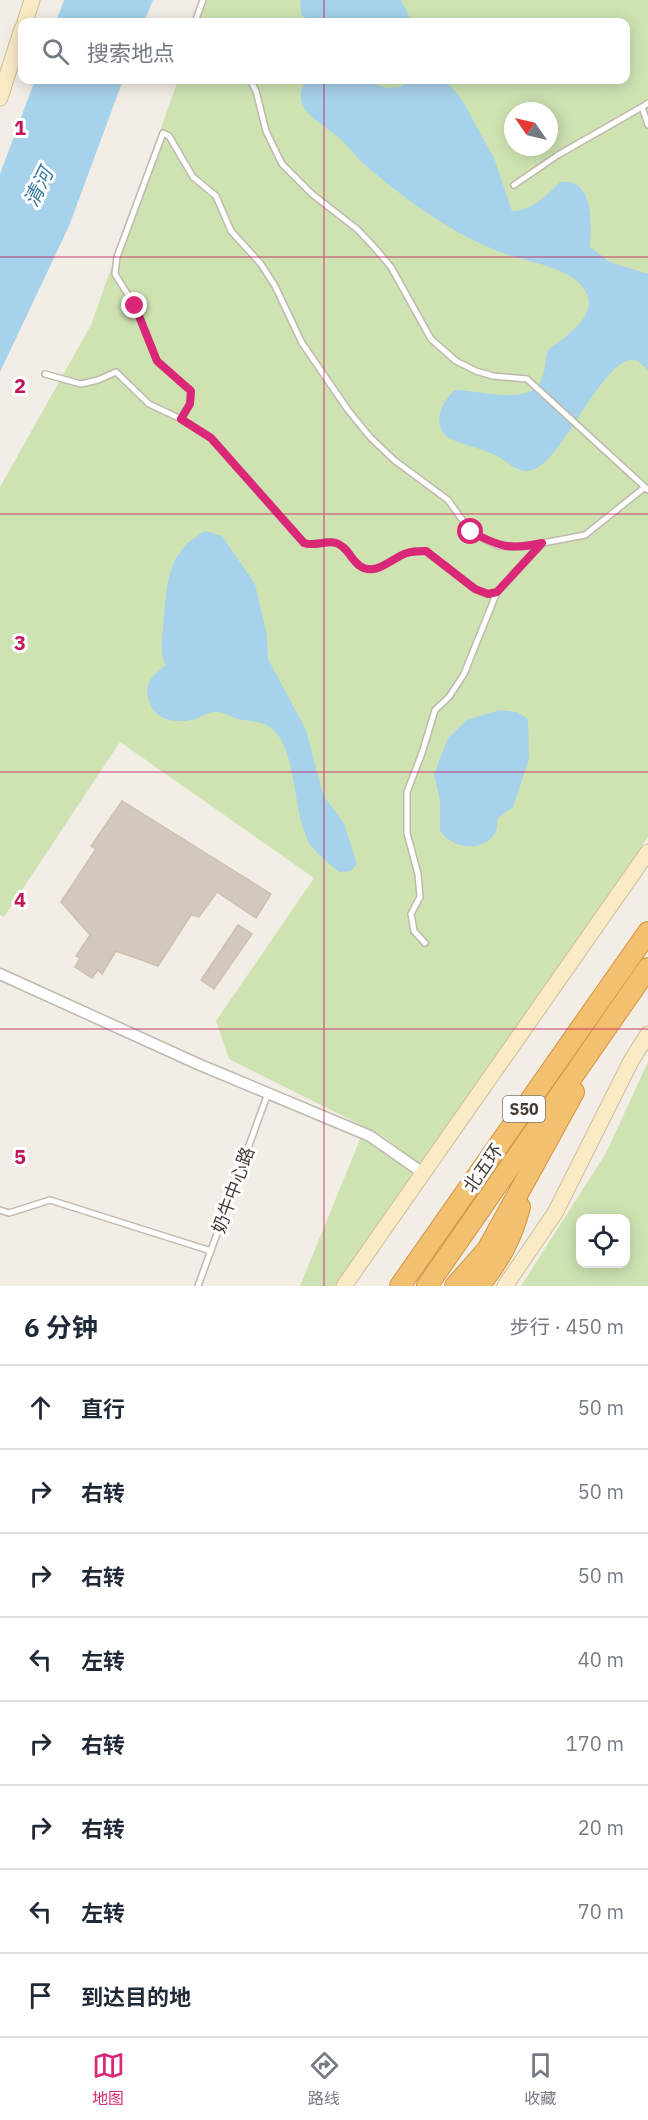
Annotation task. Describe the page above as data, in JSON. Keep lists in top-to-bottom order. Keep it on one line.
{"streets":{"highway":["S50","北五环"],"lane":["奶牛中心路"]},"water":["清河"],"north":"top left","page":{"search":"搜索地点","heading":["6 分钟","步行 · 450 m"],"list":[["直行","50 m"],["右转","50 m"],["右转","50 m"],["左转","40 m"],["右转","170 m"],["右转","20 m"],["左转","70 m"],"到达目的地"],"nav":["地图","路线","收藏"]},"grid":{"rows":["1","2","3","4","5"]}}
